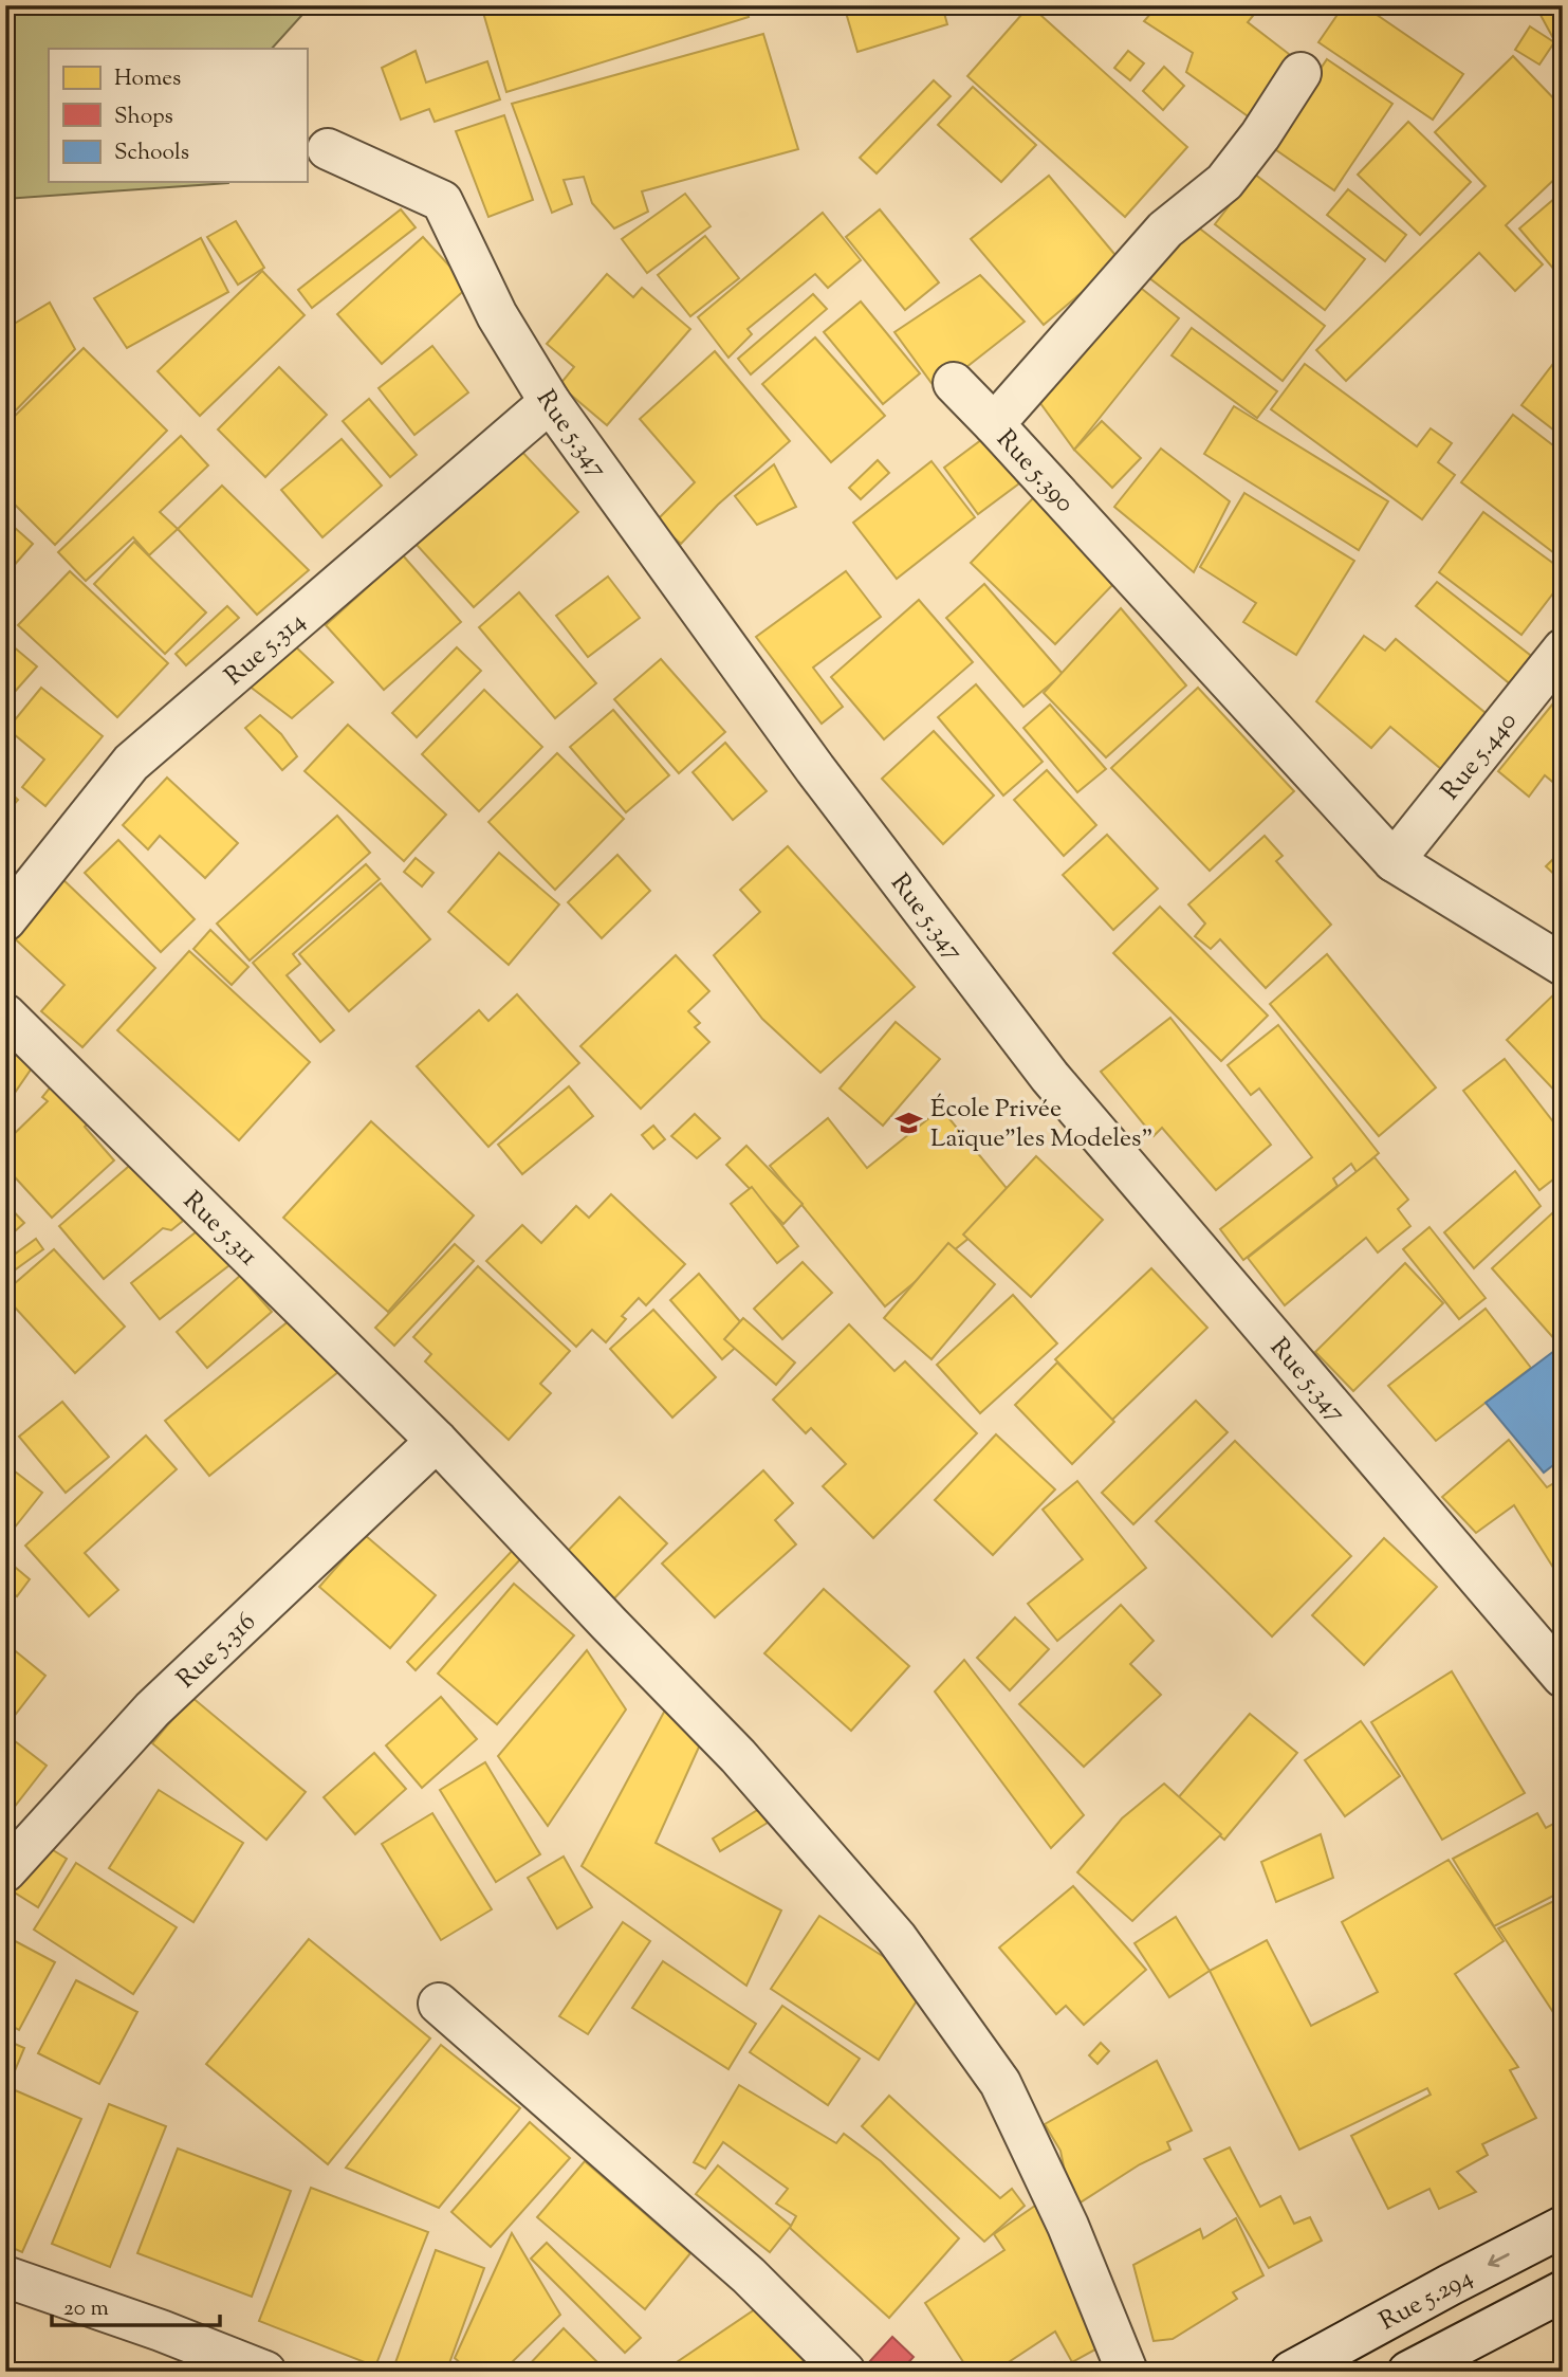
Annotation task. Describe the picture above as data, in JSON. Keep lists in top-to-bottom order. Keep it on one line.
{"streets":{"street":["Rue 5.347","Rue 5.390","Rue 5.314","Rue 5.440","Rue 5.311","Rue 5.316","Rue 5.294"]},"crossings":[["Rue 5.347","Rue 5.314"],["Rue 5.390","Rue 5.440"],["Rue 5.311","Rue 5.316"]],"places":{"school or university":["École Privée Laïque\"les Modeles\""]},"legend":["Homes","Shops","Schools"],"scale_bar":"20 m"}
